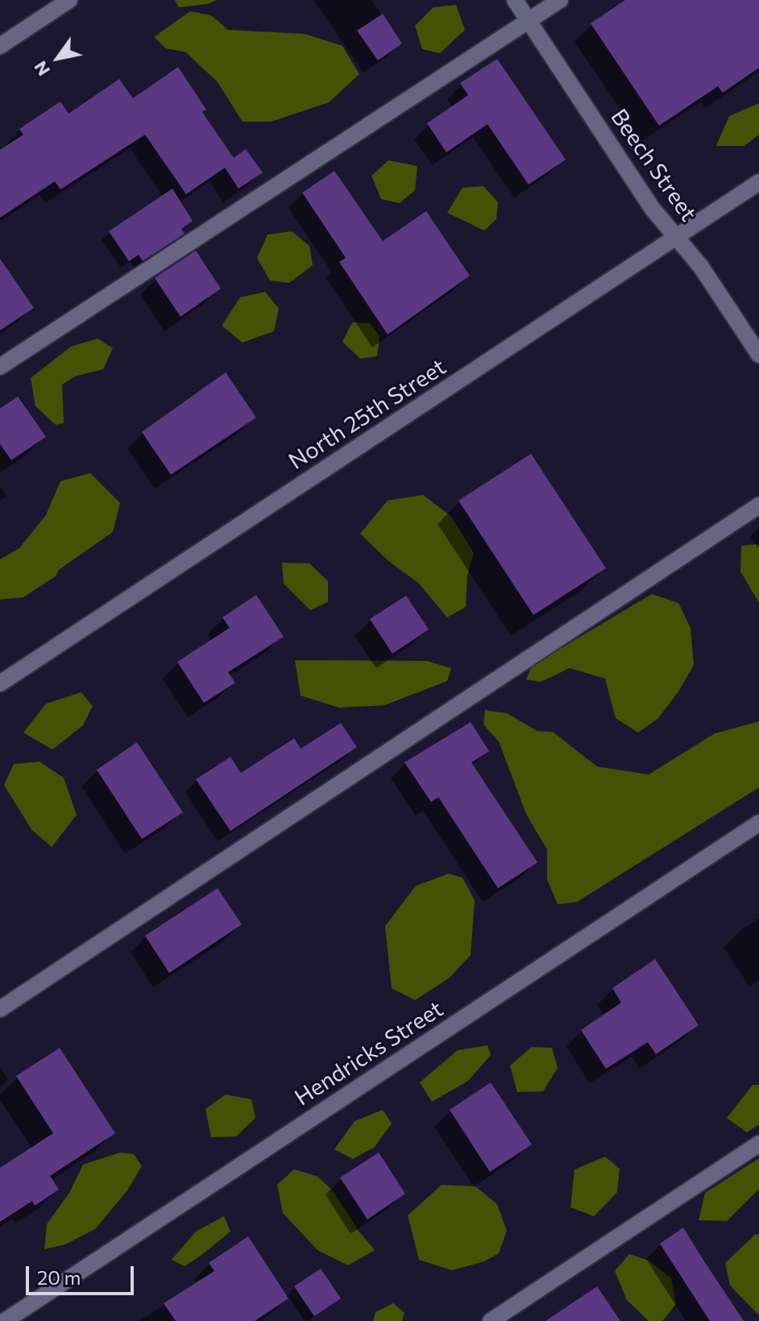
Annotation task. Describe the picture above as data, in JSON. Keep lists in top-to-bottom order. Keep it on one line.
{"streets":{"street":["Beech Street","North 25th Street","Hendricks Street"]},"crossings":[["Beech Street","North 25th Street"]],"scale_bar":"20 m","north":"bottom left"}
